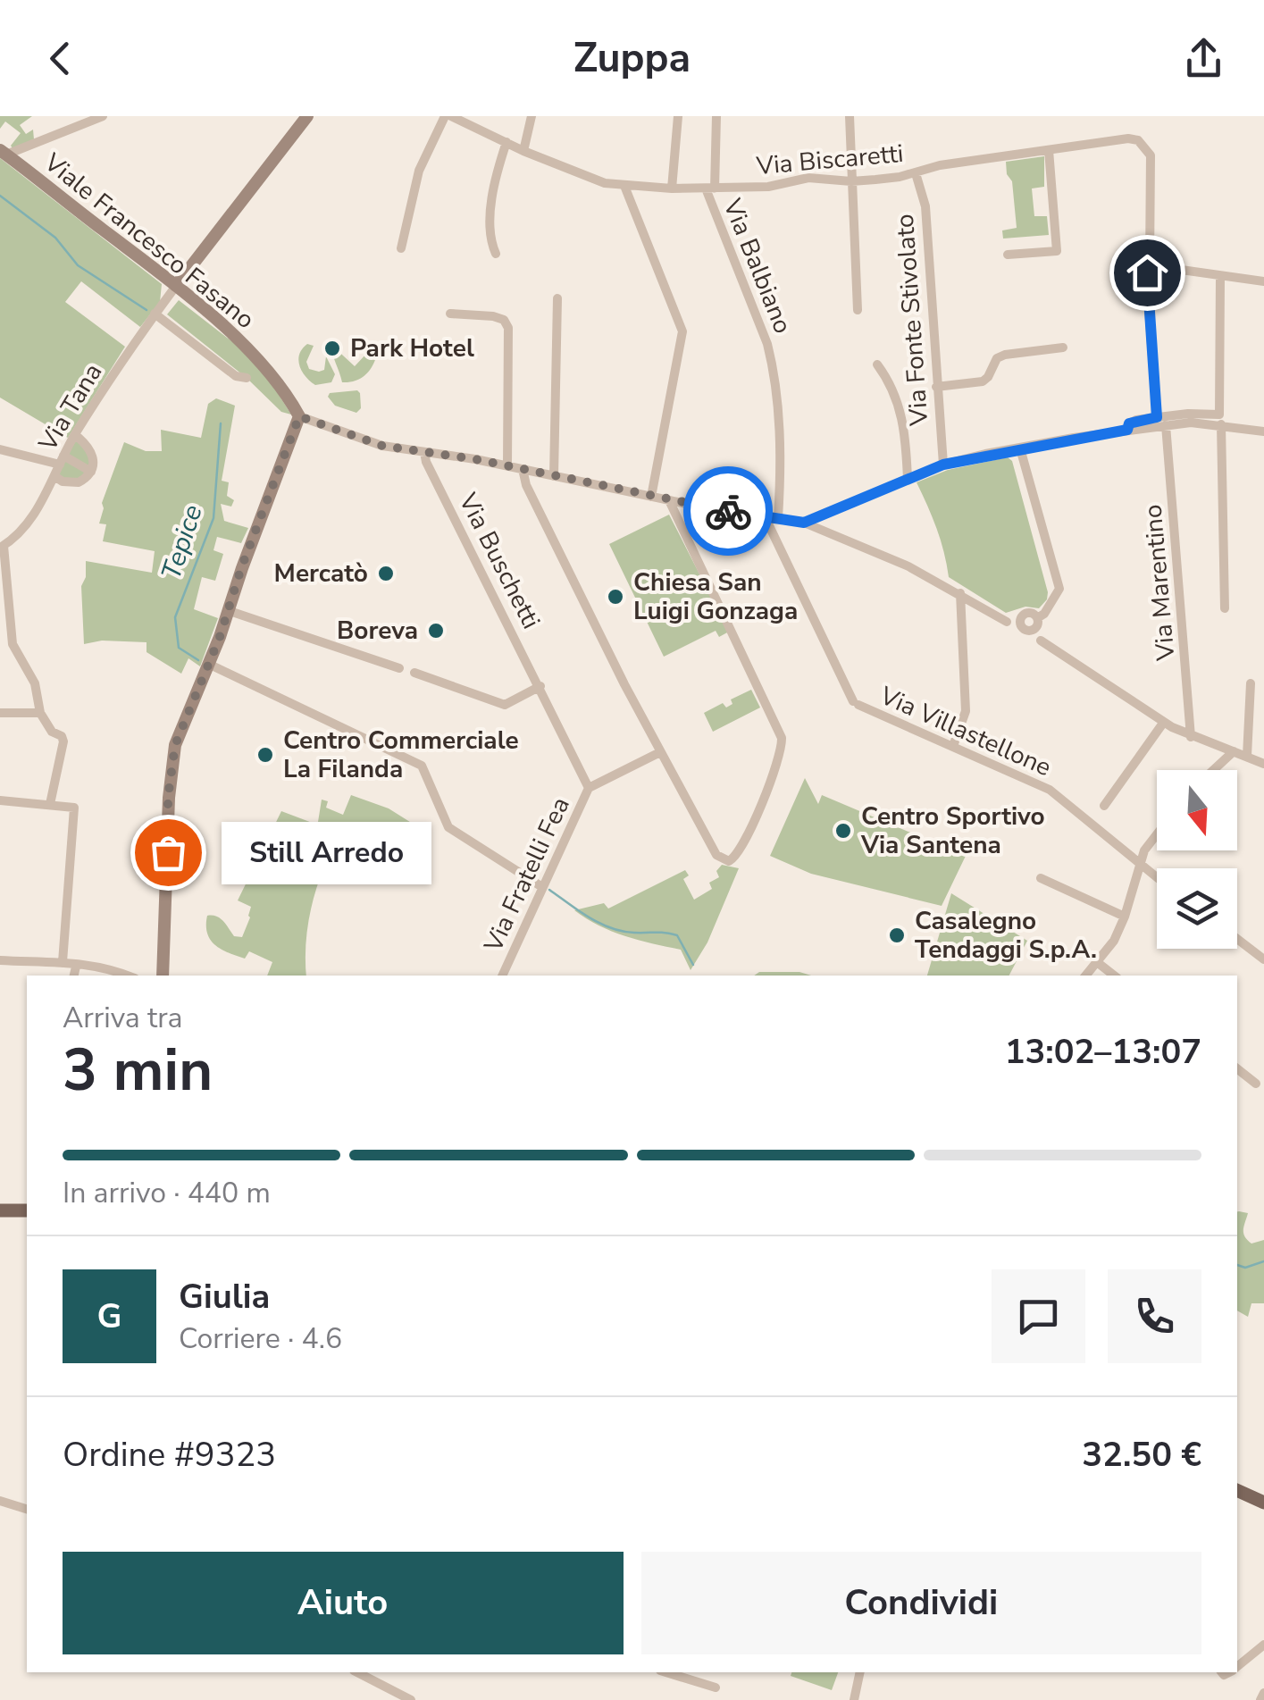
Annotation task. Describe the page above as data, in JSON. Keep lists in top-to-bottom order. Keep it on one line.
{"streets":{"street":["Via Biscaretti","Viale Francesco Fasano","Via Balbiano","Via Fonte Stivolato","Via Tana","Via Buschetti","Via Marentino","Via Villastellone","Via Fratelli Fea"]},"crossings":[["Via Biscaretti","Via Balbiano"],["Via Biscaretti","Via Fonte Stivolato"],["Viale Francesco Fasano","Via Tana"],["Via Buschetti","Via Fratelli Fea"]],"water":["Tepice"],"places":["Park Hotel","Mercatò","Chiesa San Luigi Gonzaga","Boreva","Centro Commerciale La Filanda","Centro Sportivo Via Santena","Still Arredo","Casalegno Tendaggi S.p.A."],"north":"bottom","page":{"header":"Zuppa","bubble":"Still Arredo","heading":["3 min","Arriva tra","13:02–13:07"],"panel":["Giulia","Corriere · 4.6","Ordine #9323","32.50 €"],"bar":"In arrivo · 440 m","round":"G","buttons":["Aiuto","Condividi"]}}
